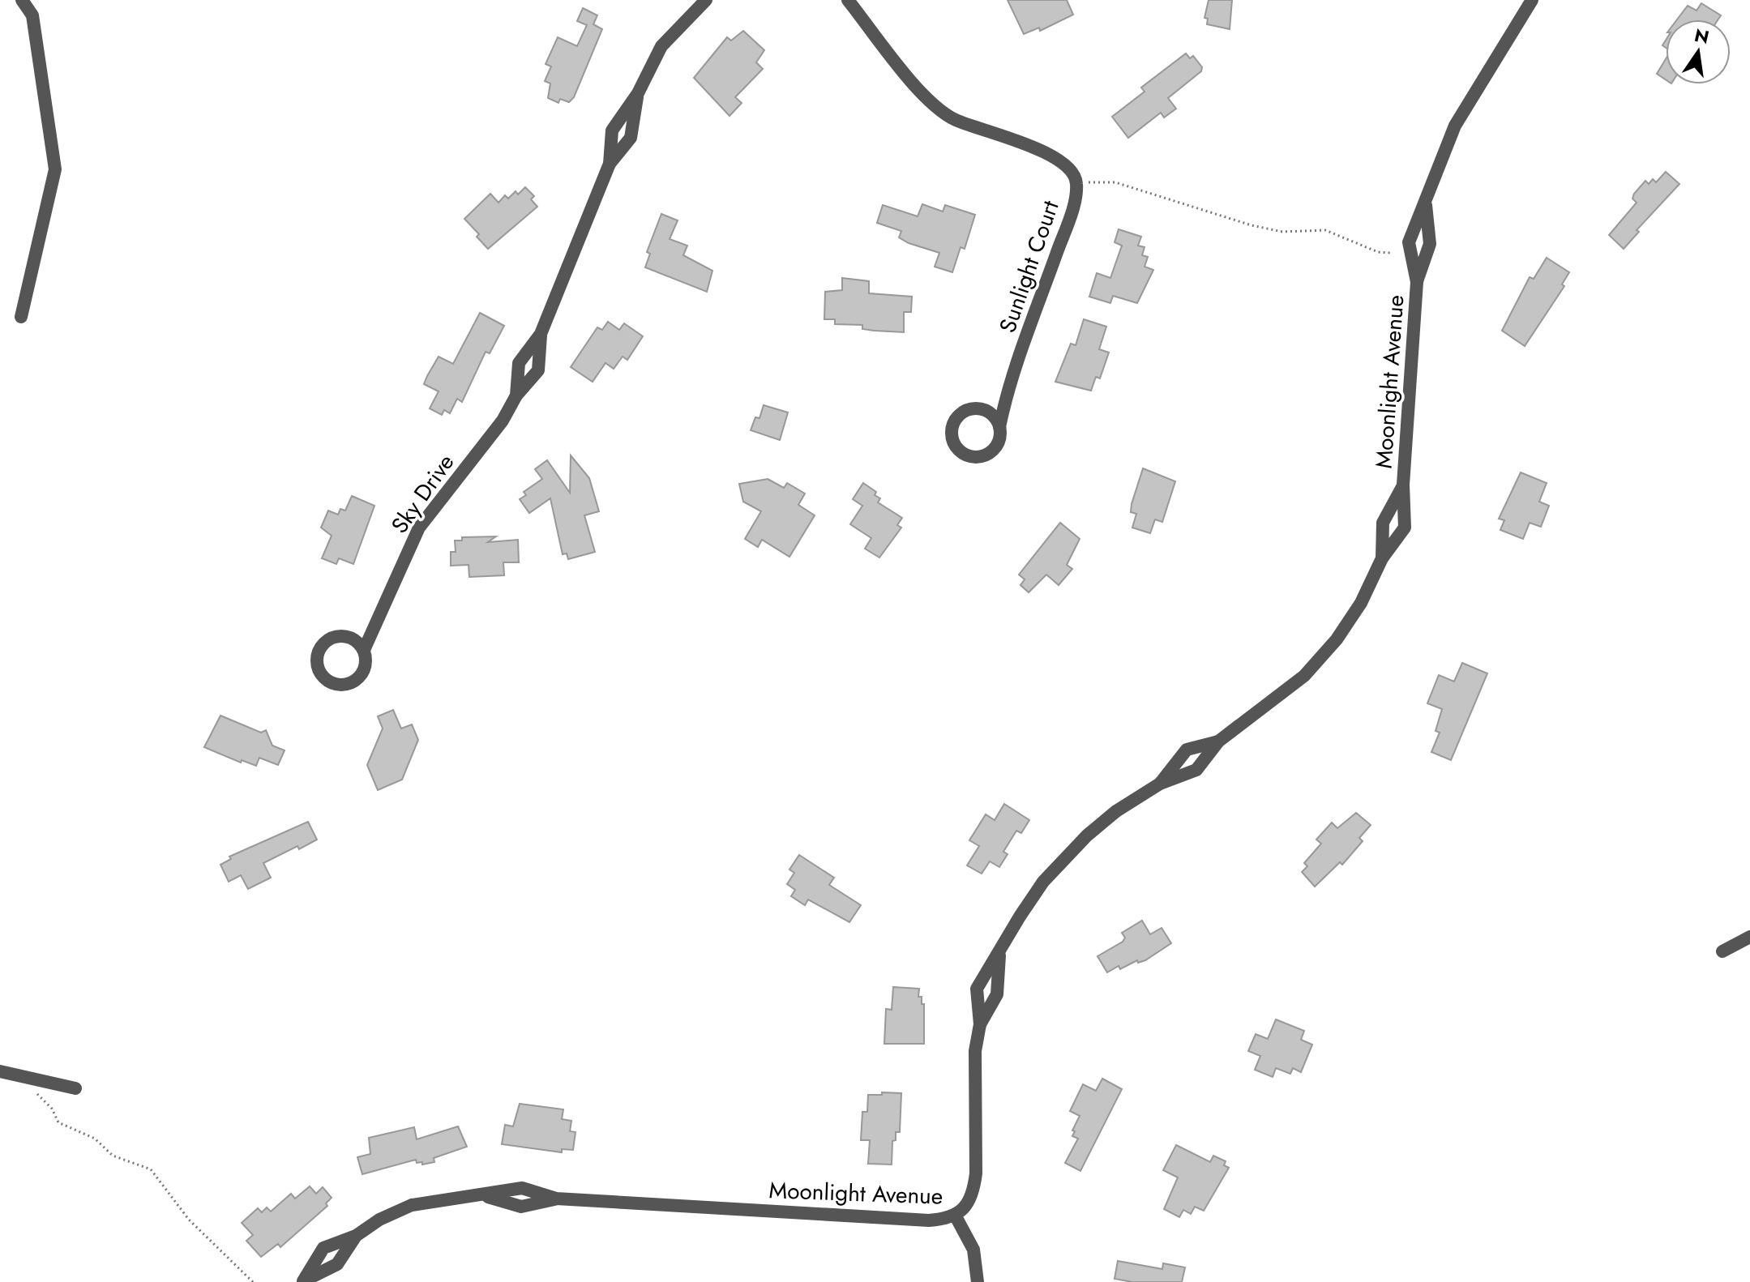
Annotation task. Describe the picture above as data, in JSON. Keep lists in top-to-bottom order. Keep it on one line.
{"streets":{"street":["Sunlight Court","Moonlight Avenue","Sky Drive"]},"north":"top"}
